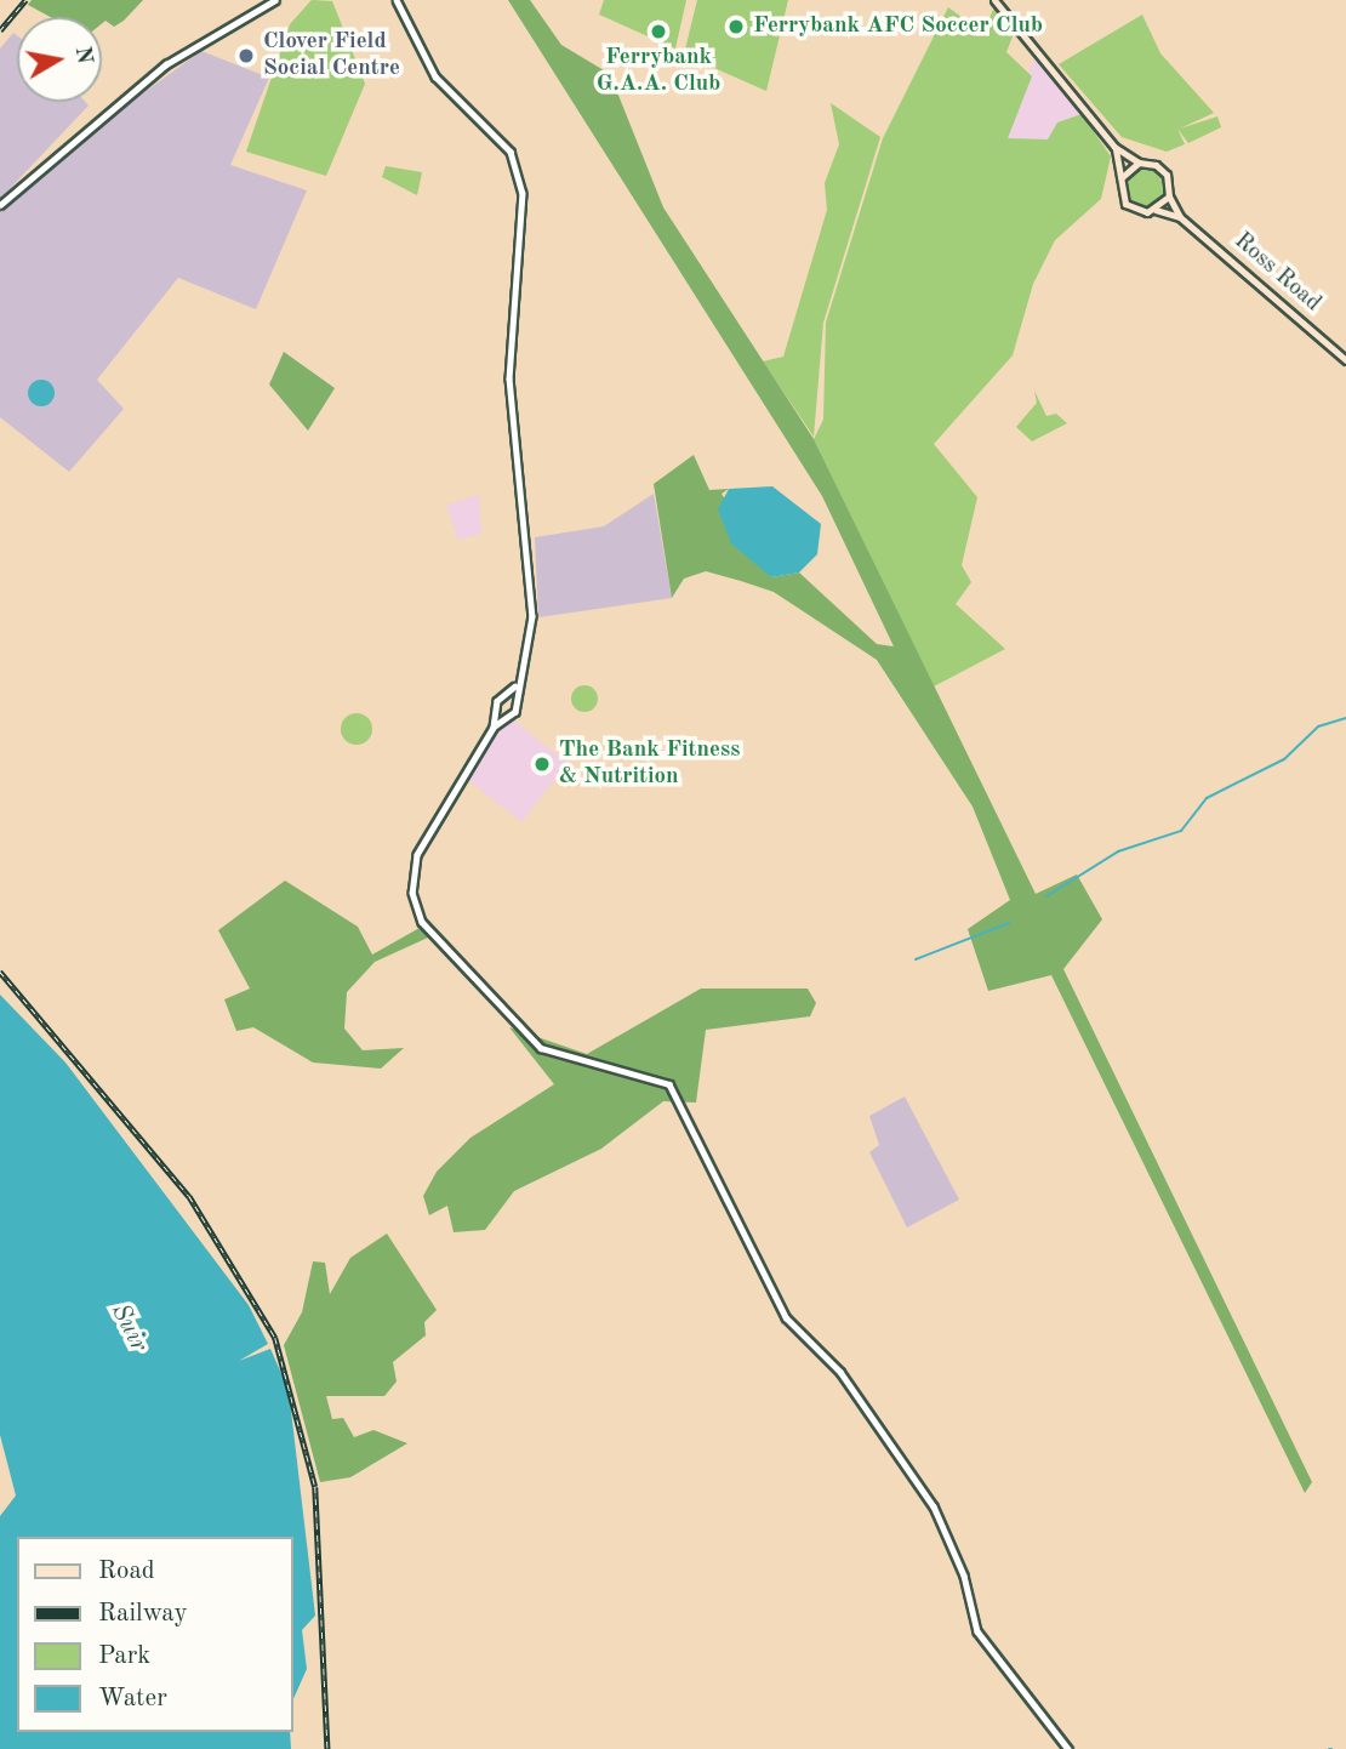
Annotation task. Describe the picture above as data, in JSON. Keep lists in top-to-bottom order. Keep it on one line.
{"streets":{"main road":["Ross Road"]},"water":["Suir"],"places":["Ferrybank AFC Soccer Club","Ferrybank G.A.A. Club","Clover Field Social Centre","The Bank Fitness & Nutrition"],"legend":["Road","Railway","Park","Water"],"north":"right"}
